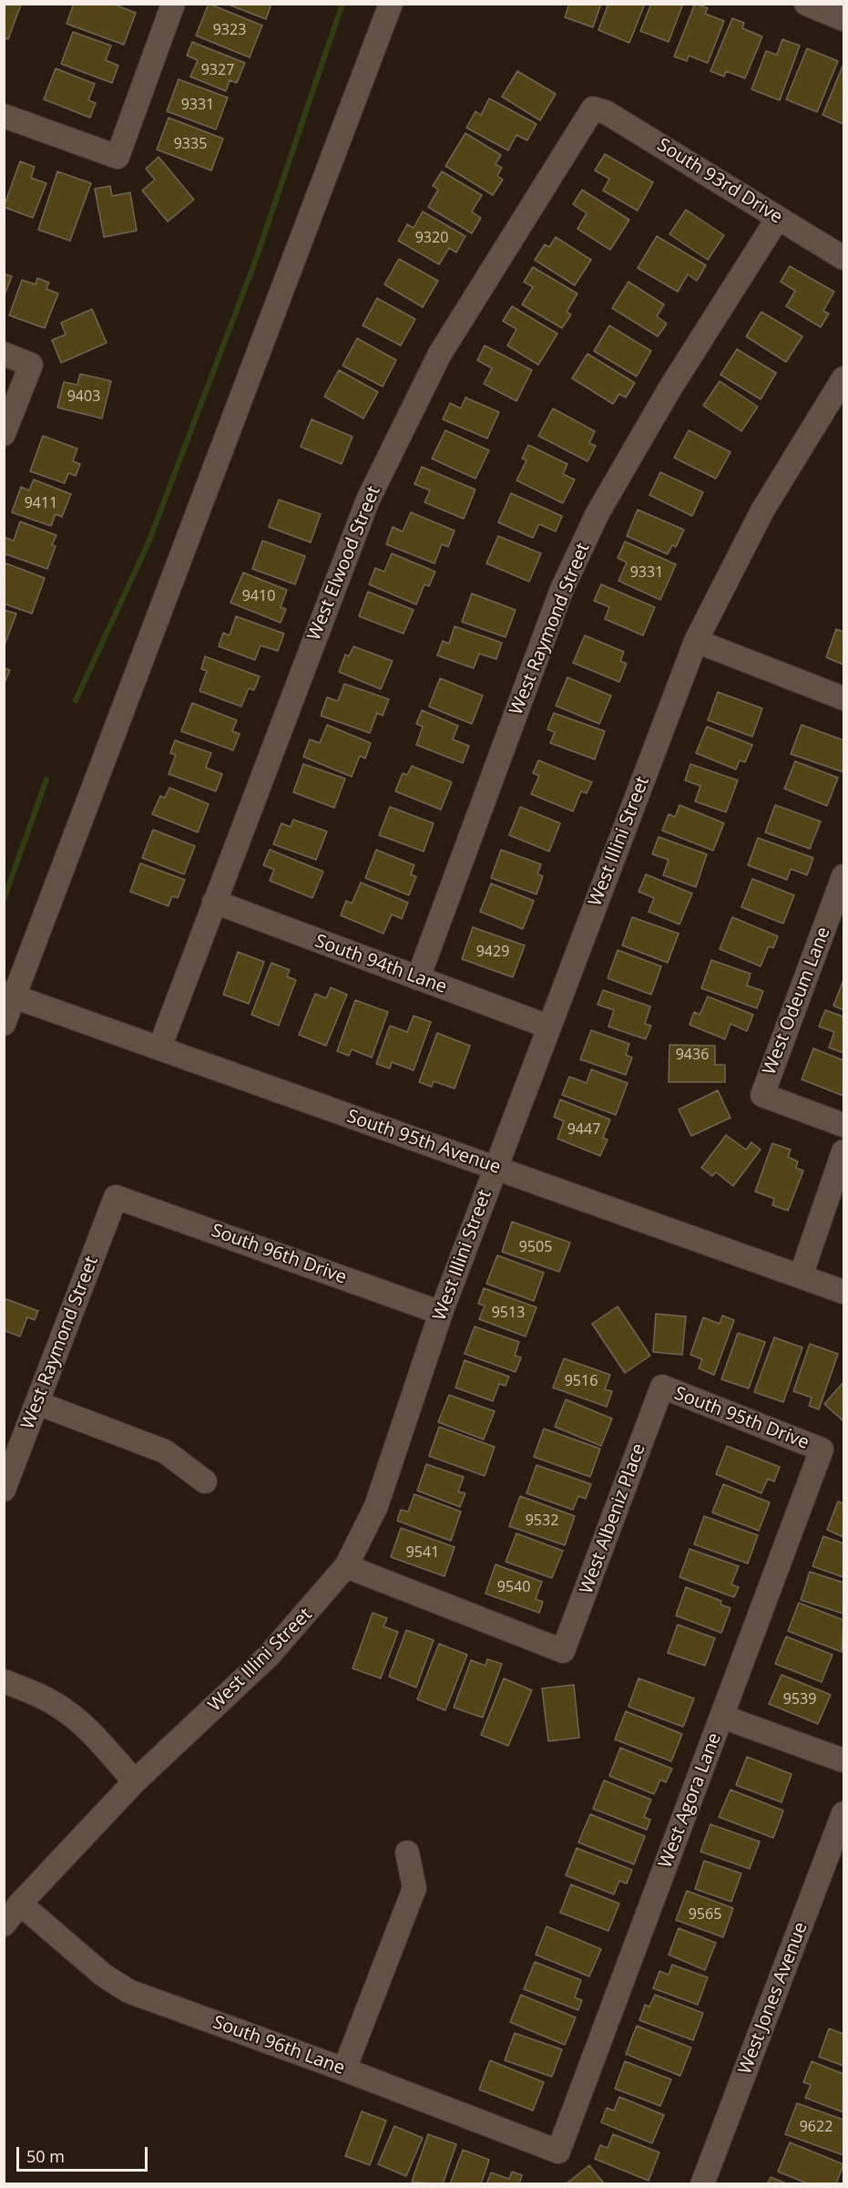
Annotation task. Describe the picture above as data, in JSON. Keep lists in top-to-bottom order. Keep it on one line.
{"streets":{"street":["South 93rd Drive","West Elwood Street","West Raymond Street","West Illini Street","South 94th Lane","West Odeum Lane","South 95th Avenue","South 96th Drive","South 95th Drive","West Albeniz Place","West Agora Lane","West Jones Avenue","South 96th Lane"]},"crossings":[["South 93rd Drive","West Elwood Street"],["South 93rd Drive","West Raymond Street"],["West Elwood Street","South 94th Lane"],["West Elwood Street","South 95th Avenue"],["West Raymond Street","South 94th Lane"],["West Raymond Street","South 96th Drive"],["West Illini Street","South 94th Lane"],["West Illini Street","South 95th Avenue"],["West Illini Street","South 96th Drive"],["West Illini Street","West Albeniz Place"],["West Illini Street","South 96th Lane"],["South 95th Drive","West Albeniz Place"],["South 95th Drive","West Agora Lane"],["West Agora Lane","South 96th Lane"]],"house_numbers":["9323","9327","9331","9335","9320","9403","9411","9331","9410","9429","9436","9447","9505","9513","9516","9532","9541","9540","9539","9565","9622"],"scale_bar":"50 m"}
